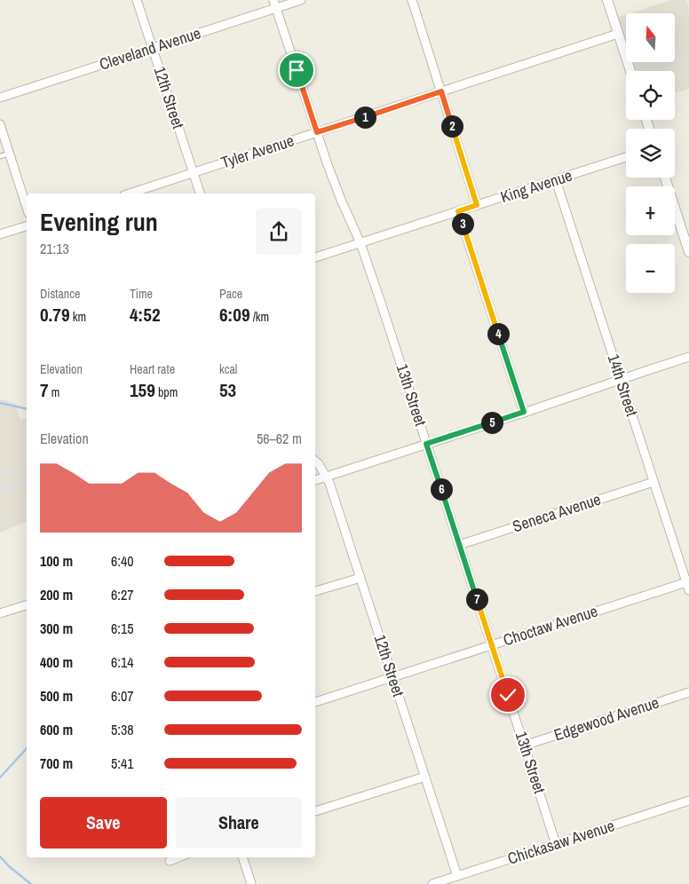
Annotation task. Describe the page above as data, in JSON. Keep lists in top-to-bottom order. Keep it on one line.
{"streets":{"street":["Cleveland Avenue","12th Street","Tyler Avenue","King Avenue","14th Street","13th Street","Seneca Avenue","Choctaw Avenue","Edgewood Avenue","Chickasaw Avenue"]},"crossings":[["Cleveland Avenue","12th Street"],["Cleveland Avenue","13th Street"],["12th Street","Tyler Avenue"],["12th Street","Choctaw Avenue"],["12th Street","Chickasaw Avenue"],["Tyler Avenue","13th Street"],["King Avenue","14th Street"],["King Avenue","13th Street"],["14th Street","Seneca Avenue"],["14th Street","Choctaw Avenue"],["13th Street","Seneca Avenue"],["13th Street","Choctaw Avenue"],["13th Street","Edgewood Avenue"],["13th Street","Chickasaw Avenue"]],"north":"top","page":{"map_buttons":["+","−"],"pins":["1","2","3","4","5","6","7"],"heading":["Evening run","21:13"],"stats":[["Distance","0.79 km"],["Time","4:52"],["Pace","6:09 /km"],["Elevation","7 m"],["Heart rate","159 bpm"],["kcal","53"]],"chart":["Elevation","56–62 m"],"list":[{"name":"100 m","note":"6:40"},{"name":"200 m","note":"6:27"},{"name":"300 m","note":"6:15"},{"name":"400 m","note":"6:14"},{"name":"500 m","note":"6:07"},{"name":"600 m","note":"5:38"},{"name":"700 m","note":"5:41"}],"buttons":["Save","Share"]}}
